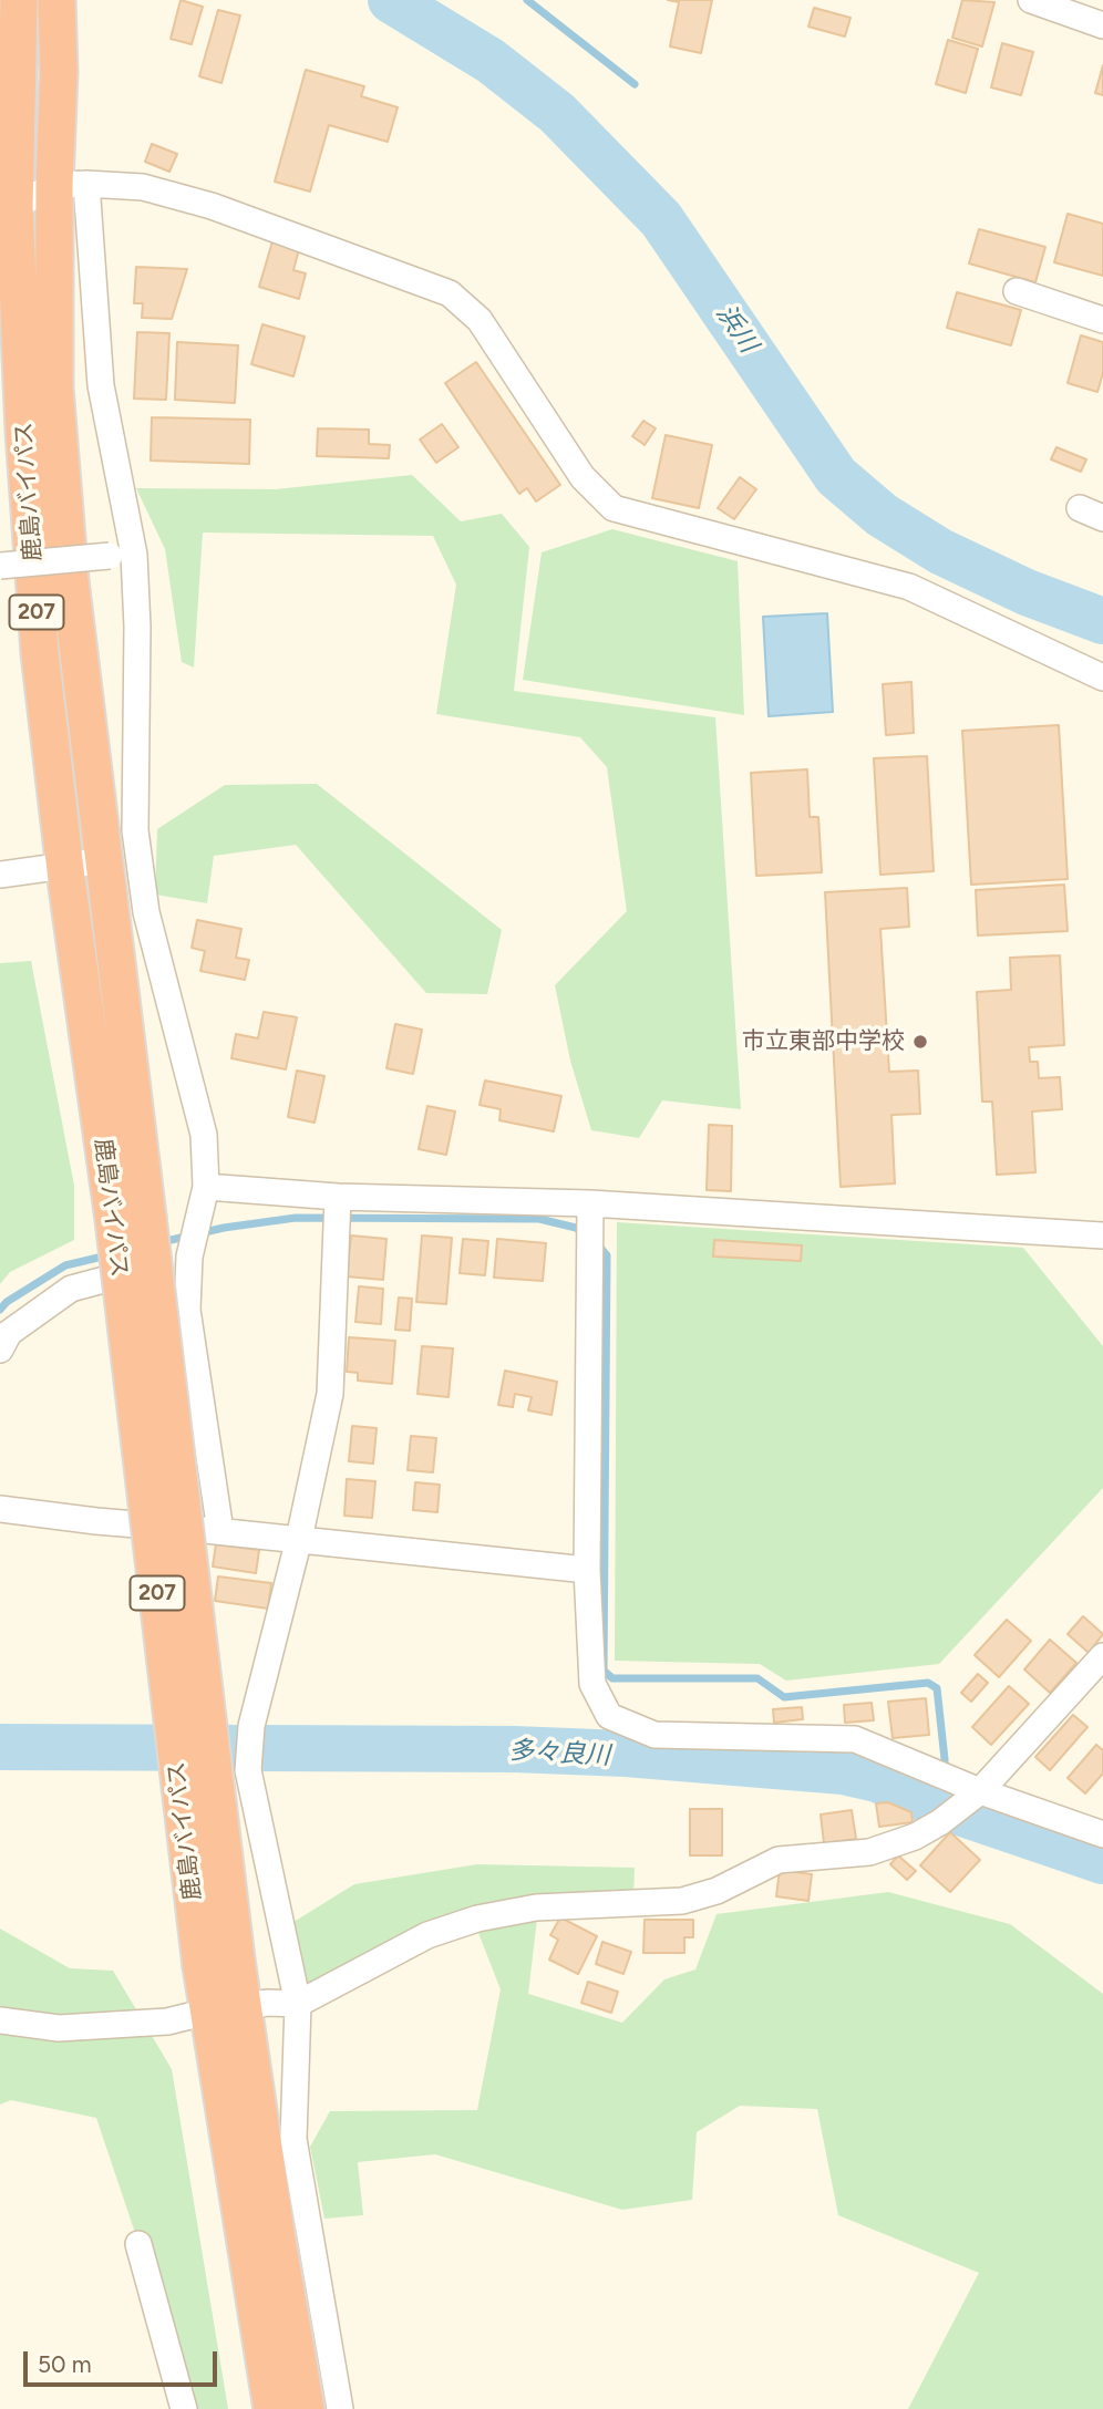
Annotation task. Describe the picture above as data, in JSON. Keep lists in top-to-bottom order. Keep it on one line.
{"streets":{"highway":["鹿島バイパス","207"]},"water":["浜川","多々良川"],"places":["市立東部中学校"],"scale_bar":"50 m"}
